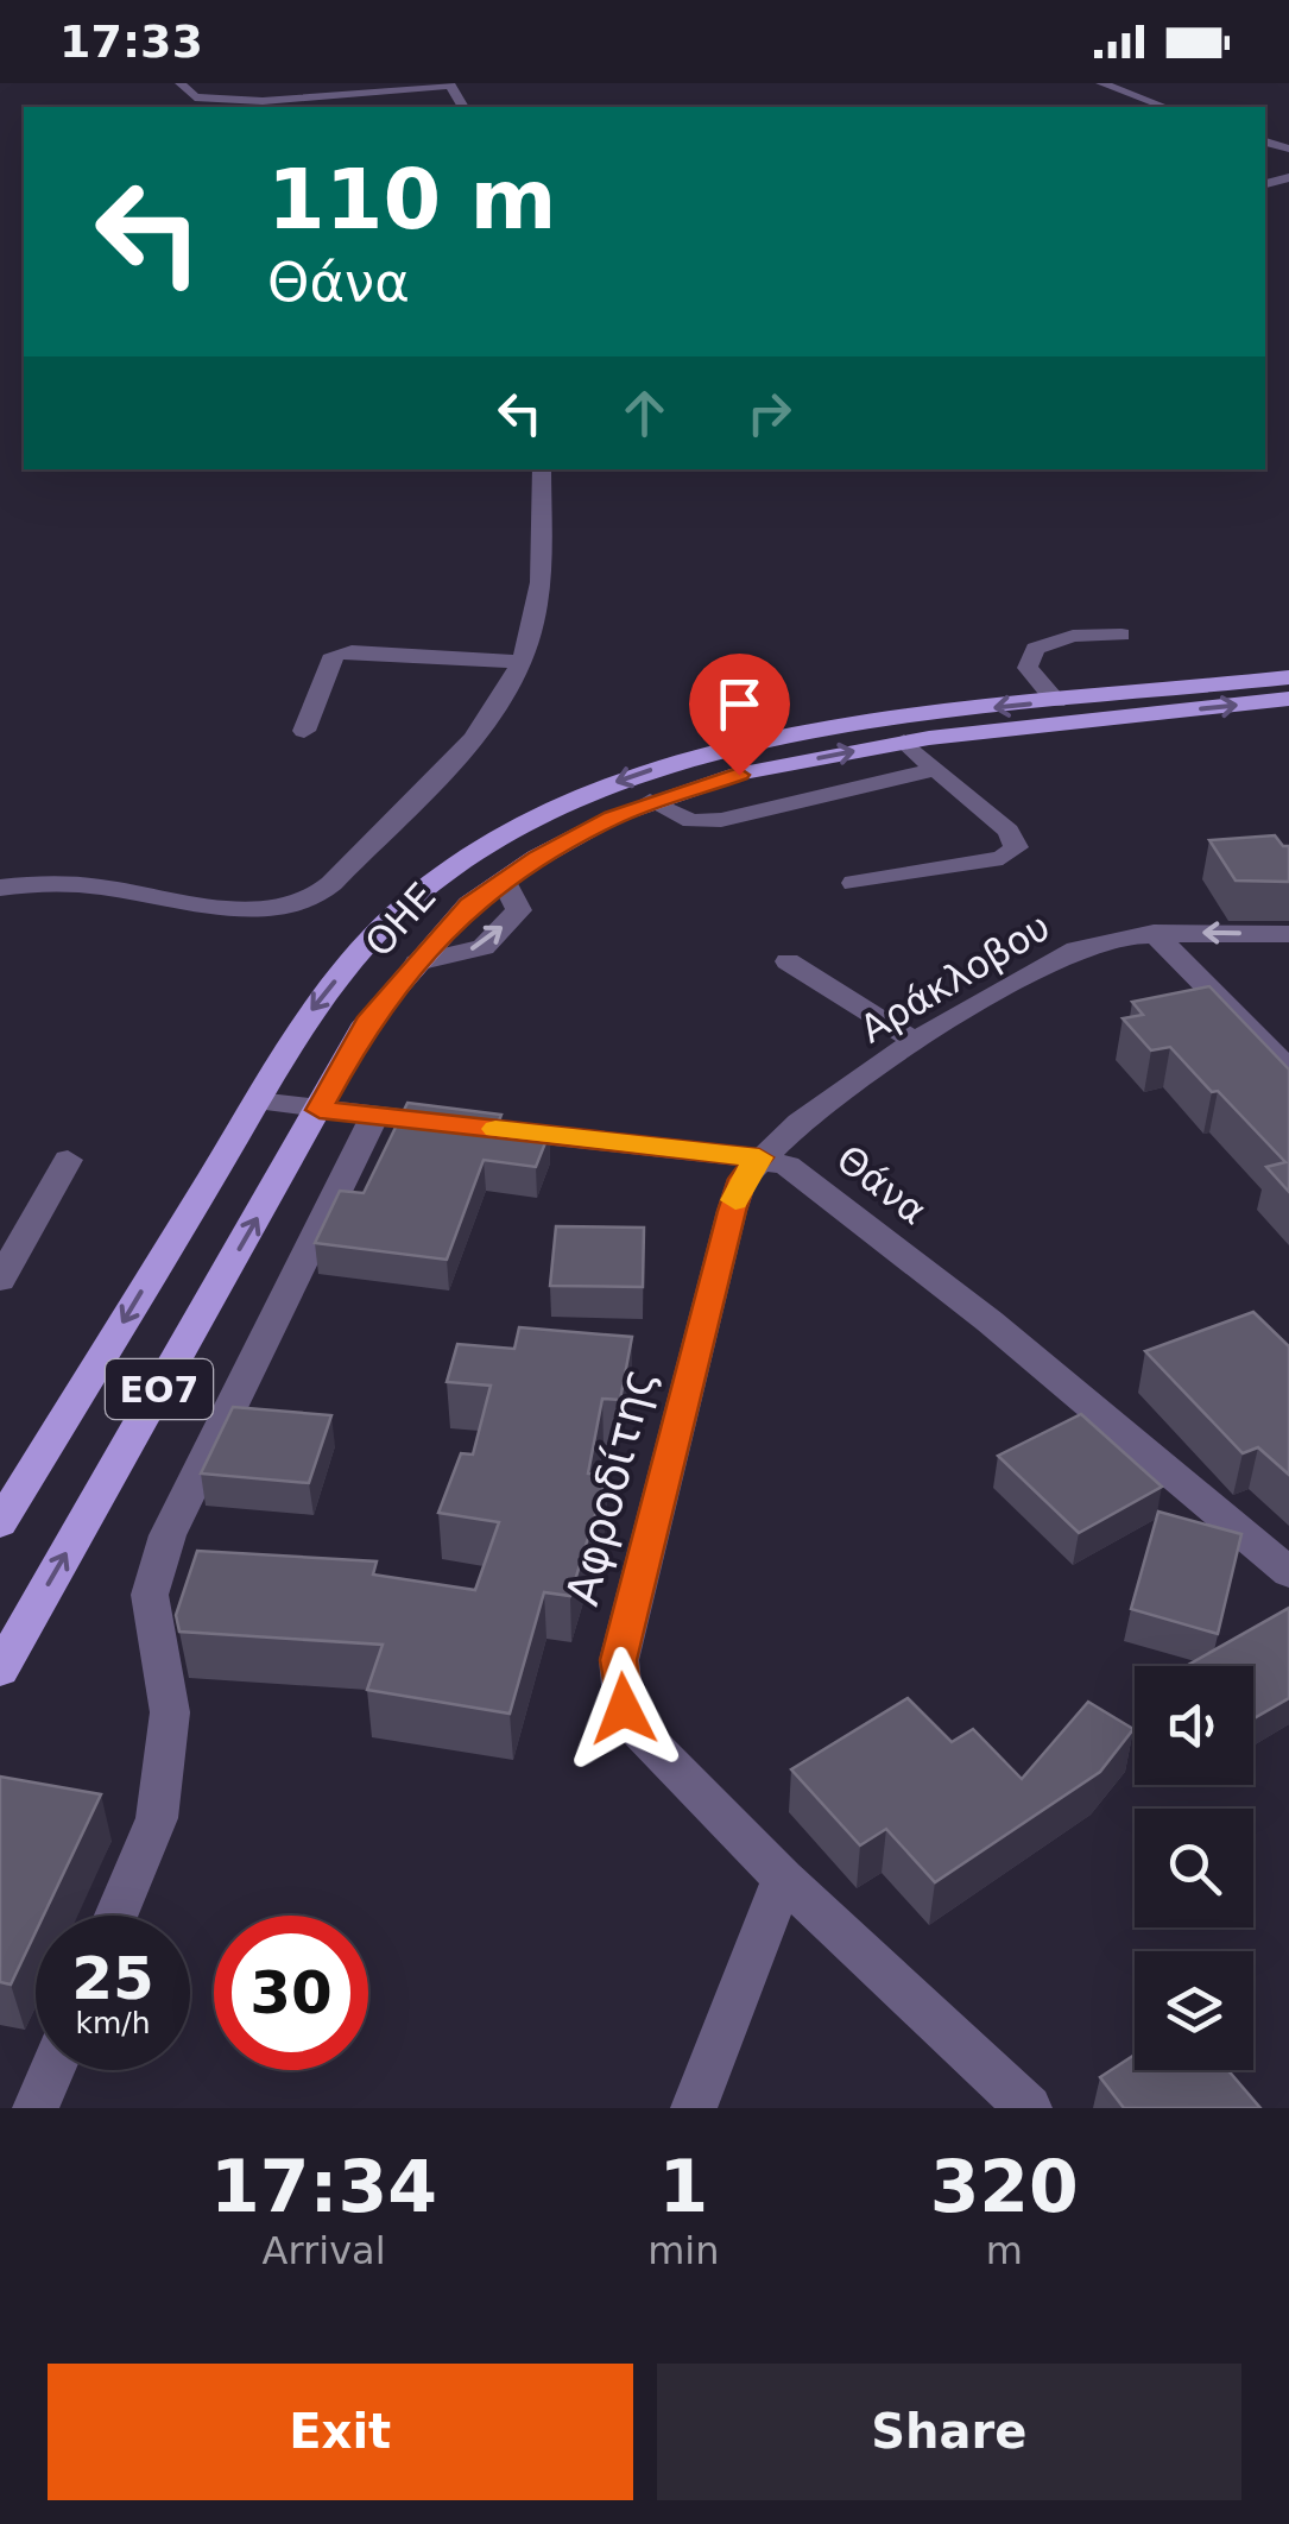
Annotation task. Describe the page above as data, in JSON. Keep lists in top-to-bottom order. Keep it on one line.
{"streets":{"main road":["ΟΗΕ","ΕΟ7"],"street":["Αράκλοβου","Θάνα","Αφροδίτης"]},"crossings":[["ΟΗΕ","Θάνα"],["Αράκλοβου","Θάνα"],["Αράκλοβου","Αφροδίτης"],["Θάνα","Αφροδίτης"]],"page":{"status":"17:33","turn":["110 m","Θάνα"],"speed":"25 km/h","limit":"30","eta":["17:34","Arrival","1","min","320","m"],"buttons":["Exit","Share"]}}
